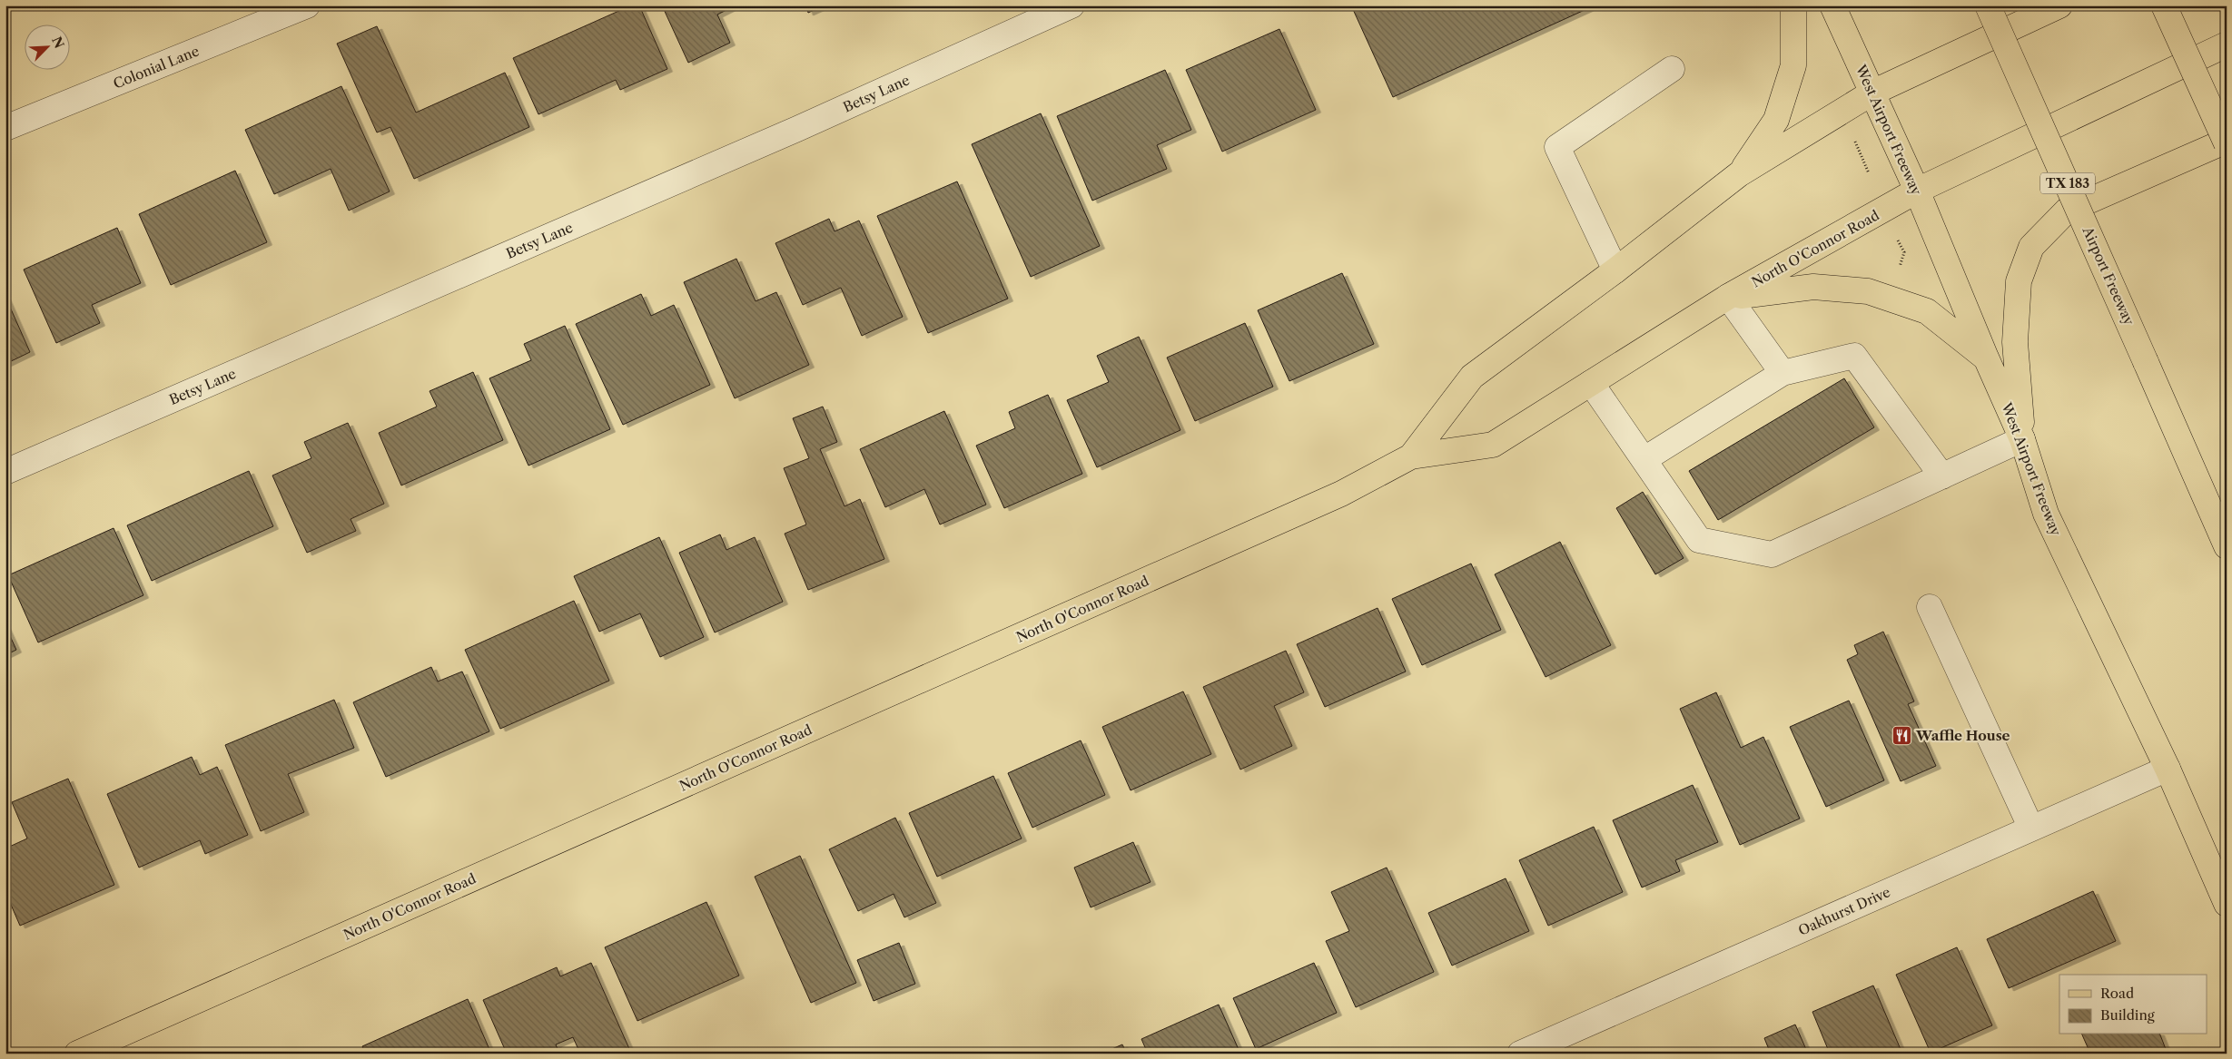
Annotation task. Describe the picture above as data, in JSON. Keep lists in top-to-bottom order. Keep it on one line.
{"streets":{"main road":["West Airport Freeway","TX 183","North O'Connor Road","Airport Freeway"],"street":["Colonial Lane","Betsy Lane","Oakhurst Drive"]},"crossings":[["West Airport Freeway","North O'Connor Road"],["West Airport Freeway","Oakhurst Drive"]],"places":{"restaurant":["Waffle House"]},"legend":["Road","Building"],"north":"top right"}
